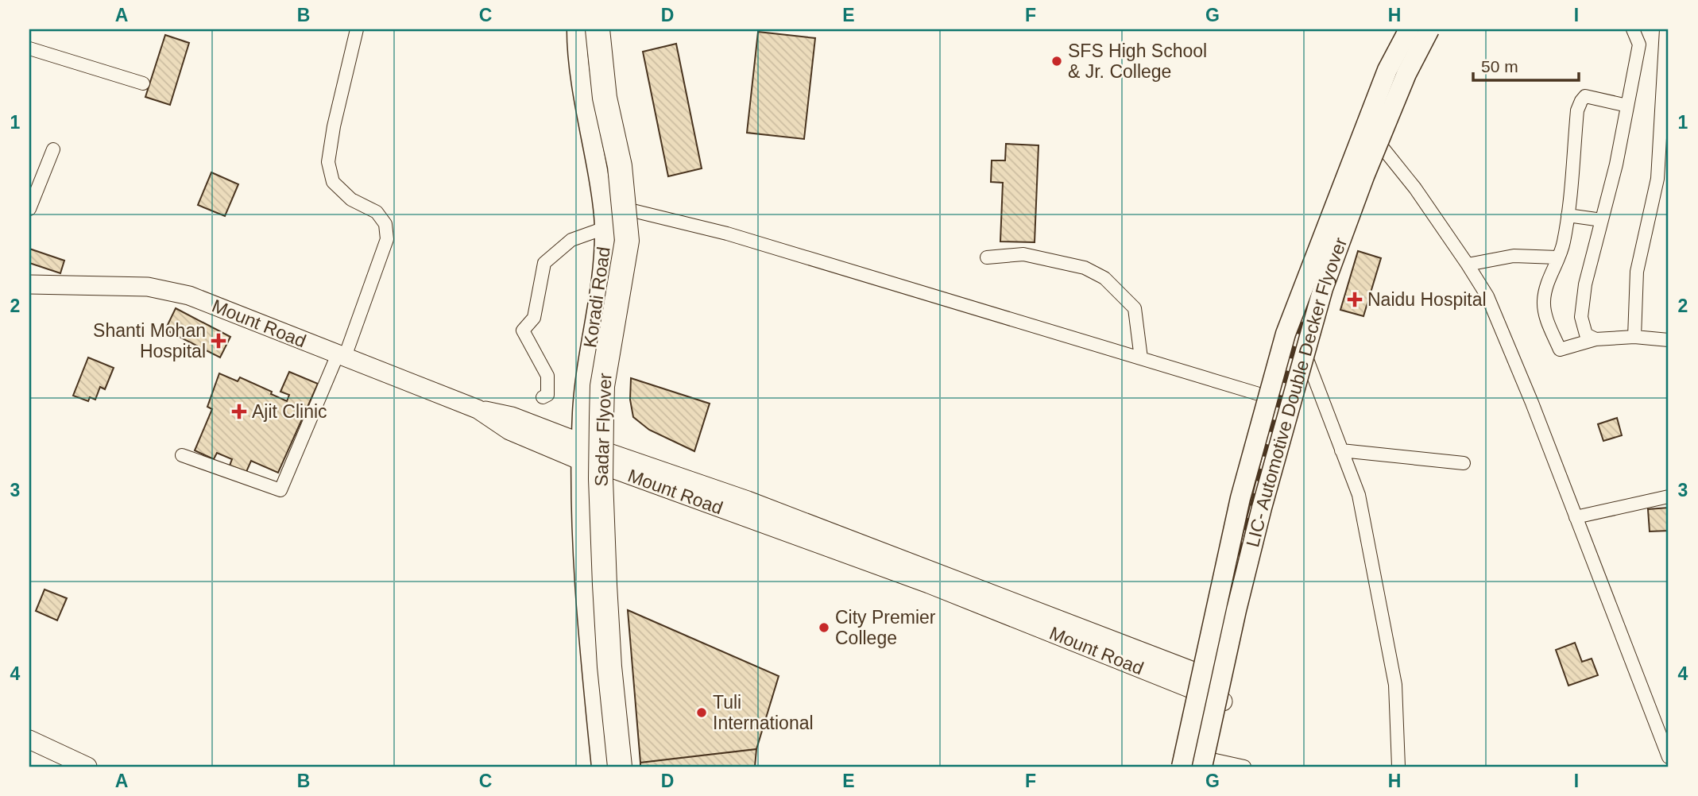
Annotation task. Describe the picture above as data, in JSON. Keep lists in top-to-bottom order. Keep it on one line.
{"streets":{"highway":["Sadar Flyover"],"main road":["Koradi Road","Mount Road","LIC- Automotive Double Decker Flyover"]},"crossings":[["Koradi Road","Mount Road"]],"places":{"other":["SFS High School & Jr. College","City Premier College","Tuli International"],"health":["Naidu Hospital","Shanti Mohan Hospital","Ajit Clinic"]},"scale_bar":"50 m","grid":{"columns":["A","B","C","D","E","F","G","H","I"],"rows":["1","2","3","4"]}}
